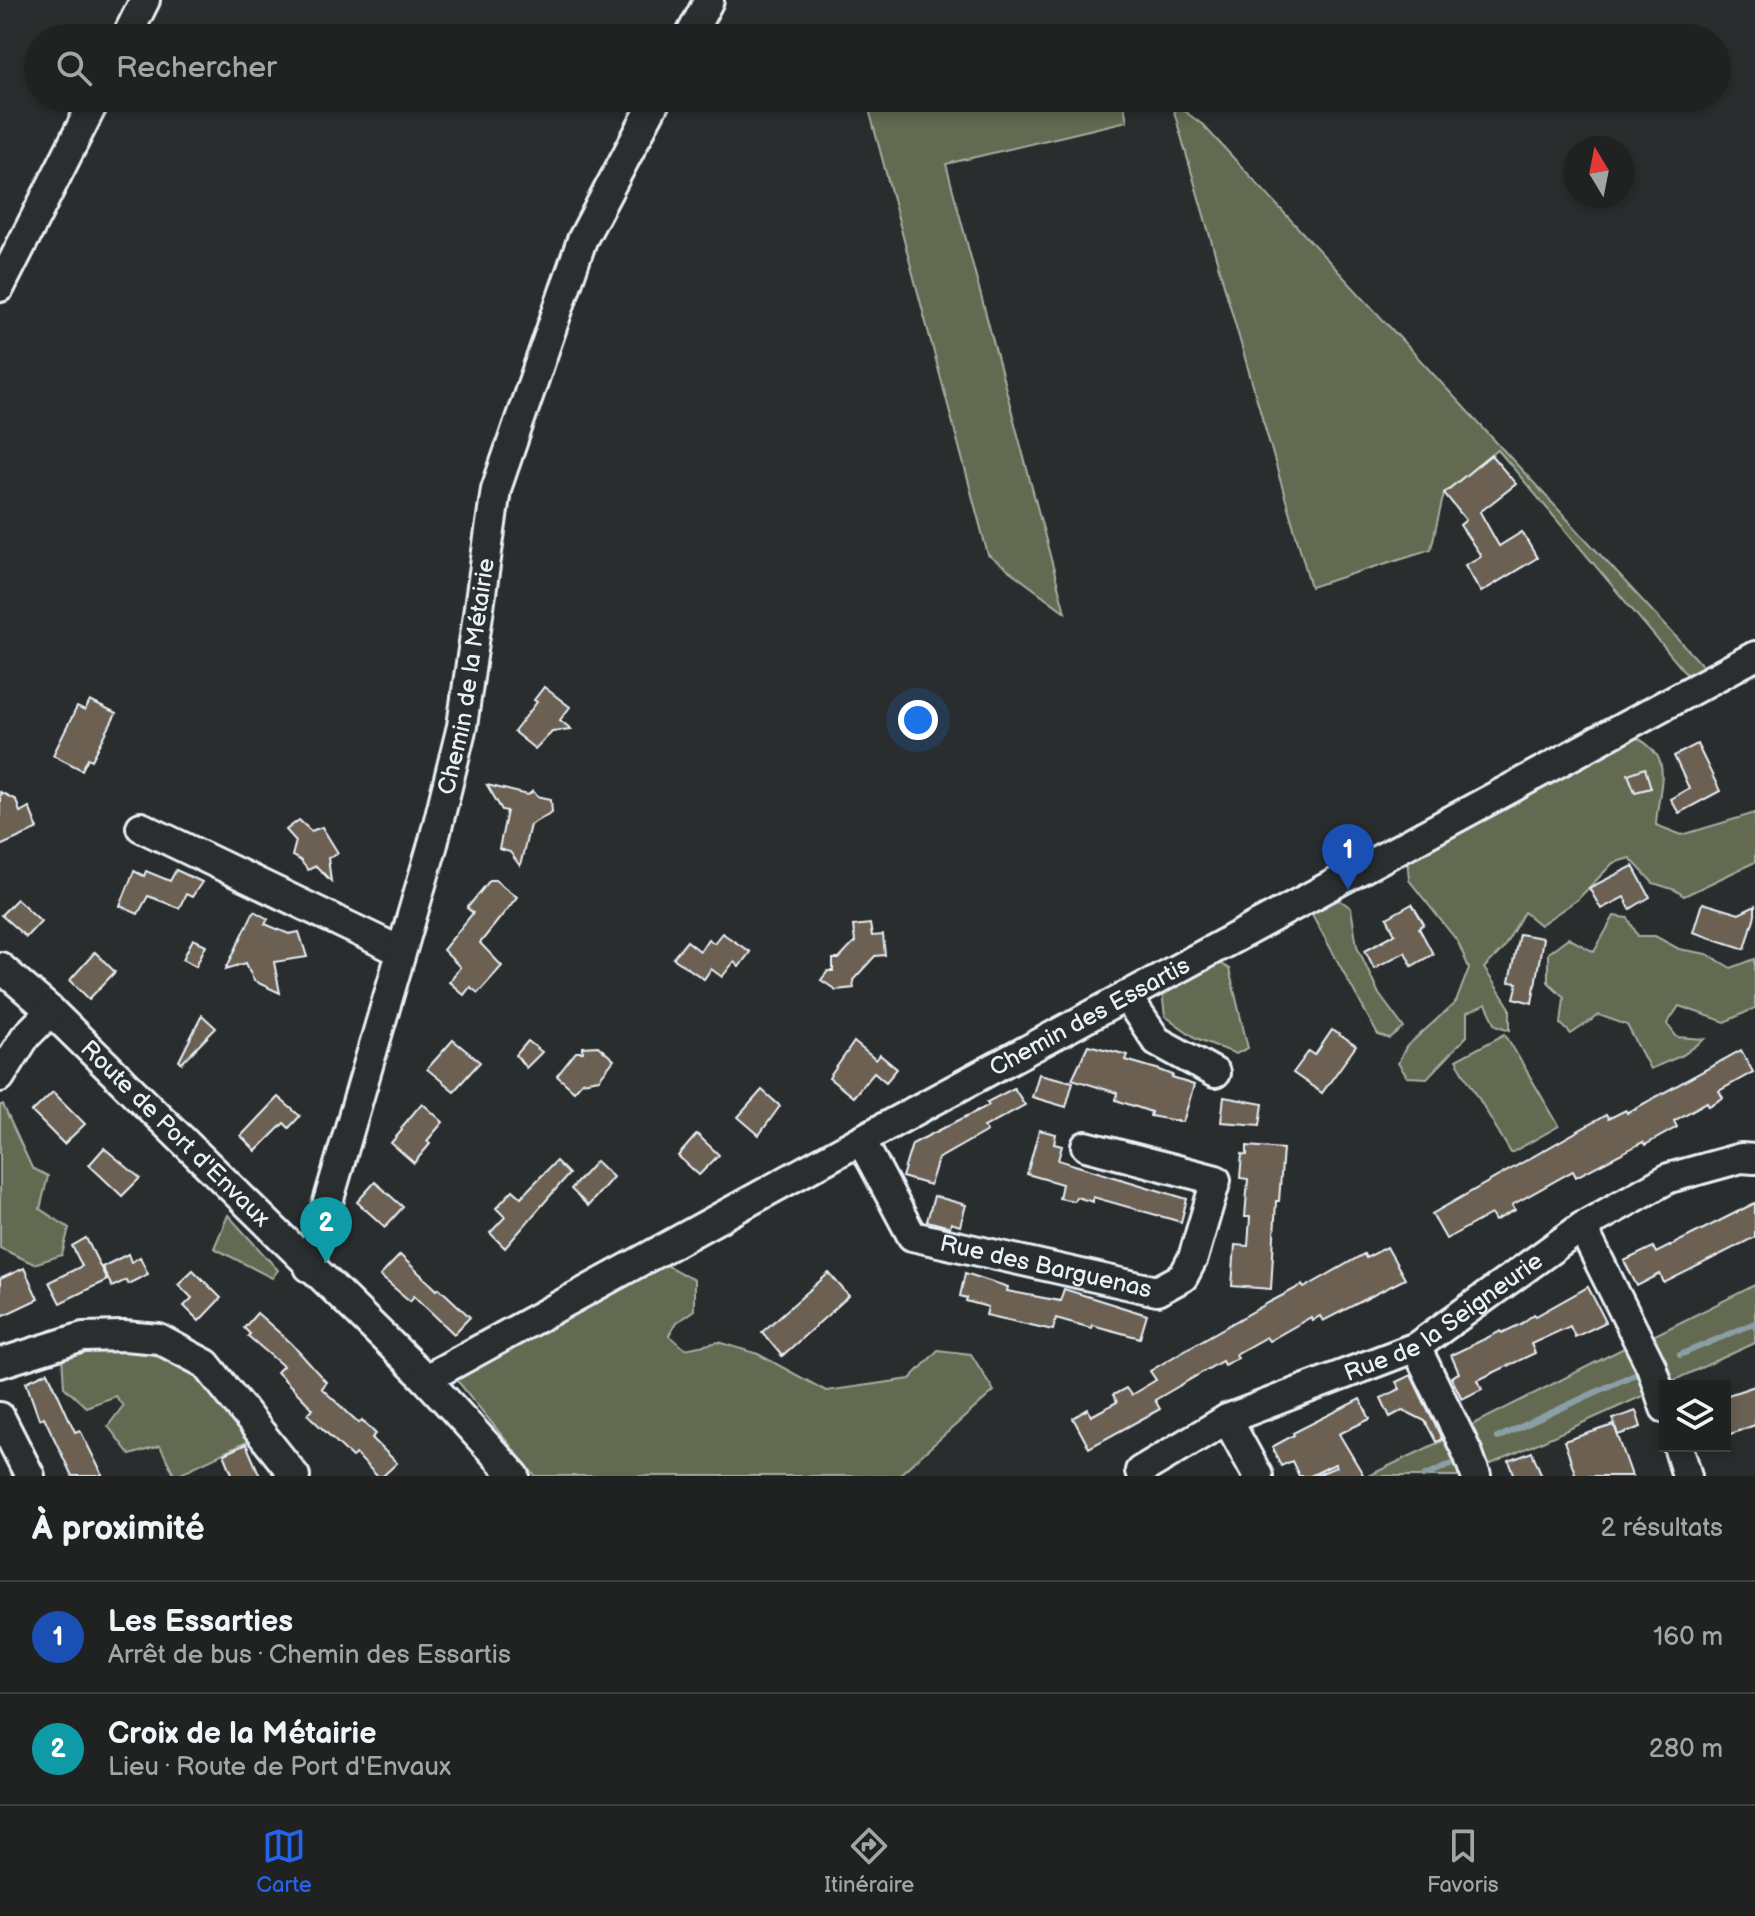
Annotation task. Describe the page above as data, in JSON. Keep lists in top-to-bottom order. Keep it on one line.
{"streets":{"street":["Chemin de la Métairie","Chemin des Essartis","Route de Port d'Envaux","Rue des Barguenas","Rue de la Seigneurie"]},"crossings":[["Chemin de la Métairie","Route de Port d'Envaux"],["Chemin des Essartis","Route de Port d'Envaux"],["Chemin des Essartis","Rue des Barguenas"]],"north":"top","page":{"search":"Rechercher","pins":["1","2"],"heading":["À proximité","2 résultats"],"list":[{"mark":"1","name":"Les Essarties","note":"Arrêt de bus · Chemin des Essartis","value":"160 m"},{"mark":"2","name":"Croix de la Métairie","note":"Lieu · Route de Port d'Envaux","value":"280 m"}],"nav":["Carte","Itinéraire","Favoris"]}}
